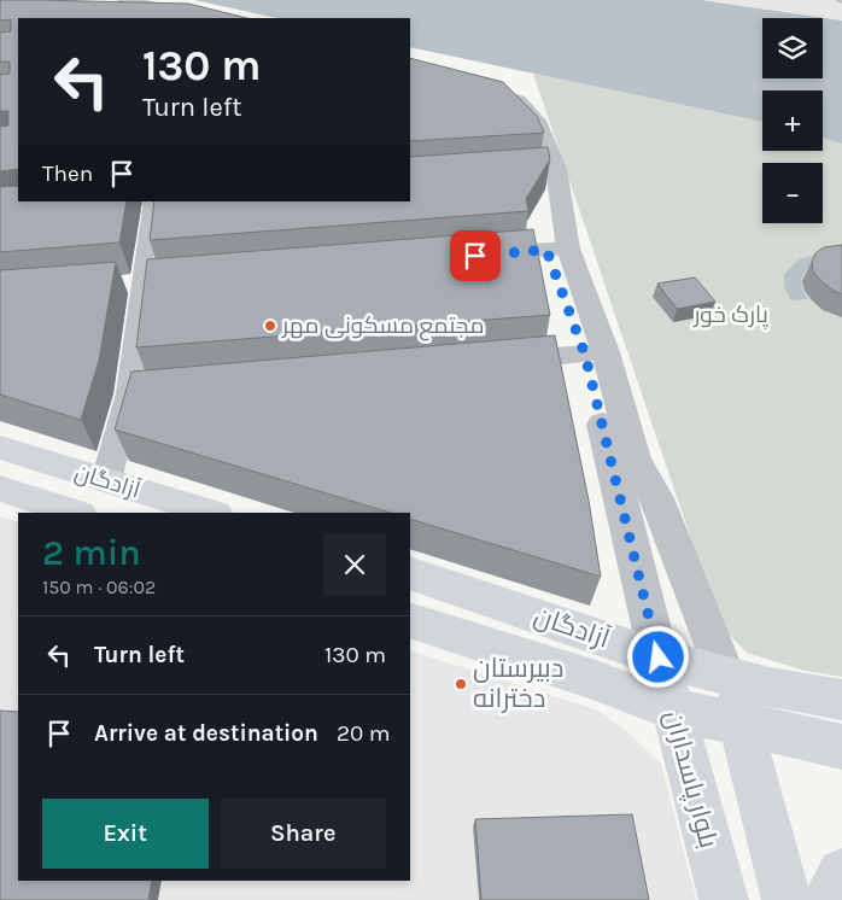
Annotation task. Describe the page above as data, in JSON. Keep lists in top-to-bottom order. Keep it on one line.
{"streets":{"main road":["آزادگان","بلوار پاسداران"]},"crossings":[["آزادگان","بلوار پاسداران"]],"parks":["پارک خور"],"places":["مجتمع مسکونی مهر","دبیرستان دخترانه"],"page":{"map_buttons":["+","−"],"turn":["130 m","Turn left"],"then":"Then","heading":["2 min","150 m · 06:02"],"list":[{"name":"Turn left","value":"130 m"},{"name":"Arrive at destination","value":"20 m"}],"buttons":["Exit","Share"]}}
